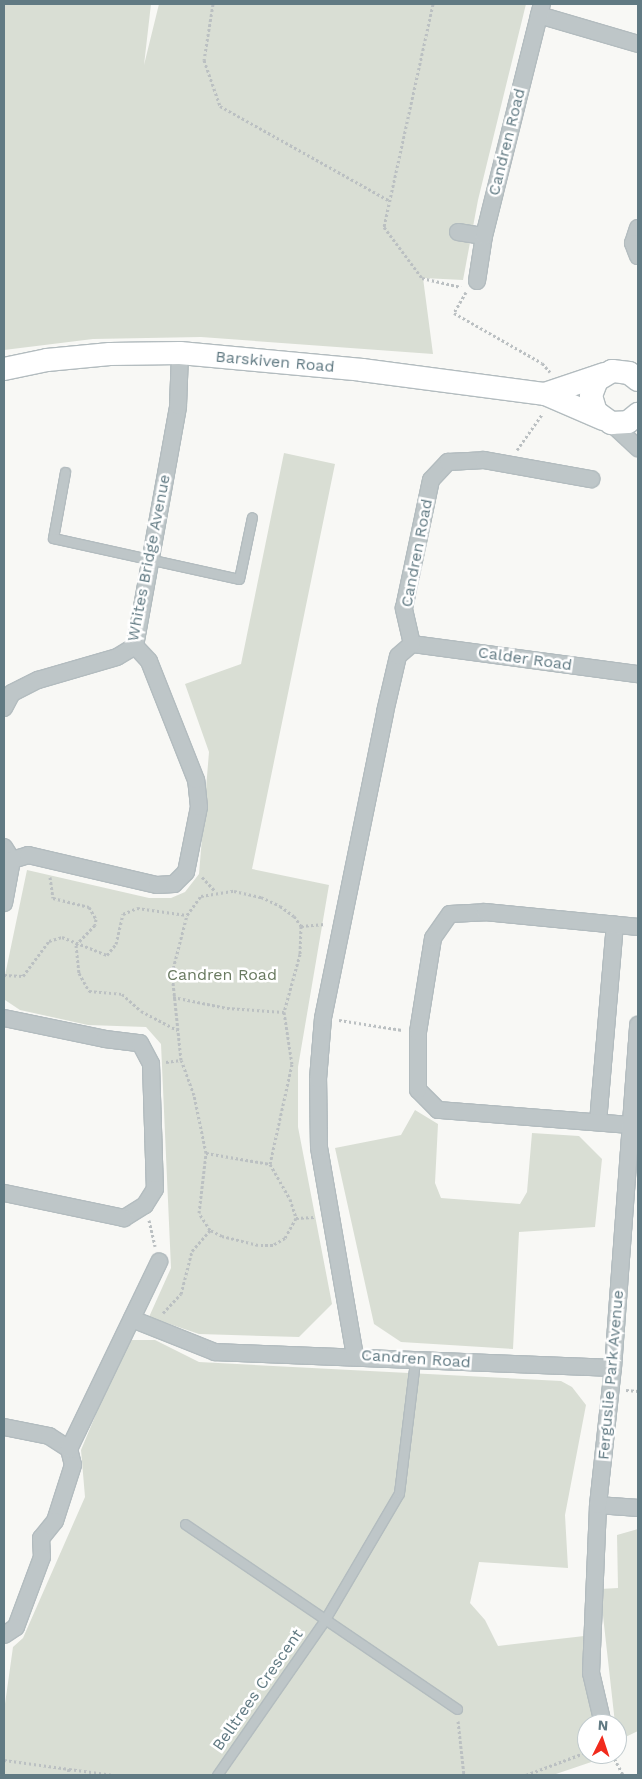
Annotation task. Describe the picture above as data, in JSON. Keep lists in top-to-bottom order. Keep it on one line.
{"streets":{"street":["Candren Road","Barskiven Road","Whites Bridge Avenue","Calder Road","Ferguslie Park Avenue"],"lane":["Belltrees Crescent"]},"crossings":[["Candren Road","Calder Road"],["Candren Road","Ferguslie Park Avenue"],["Candren Road","Belltrees Crescent"],["Barskiven Road","Whites Bridge Avenue"]],"parks":["Candren Road"],"north":"top"}
